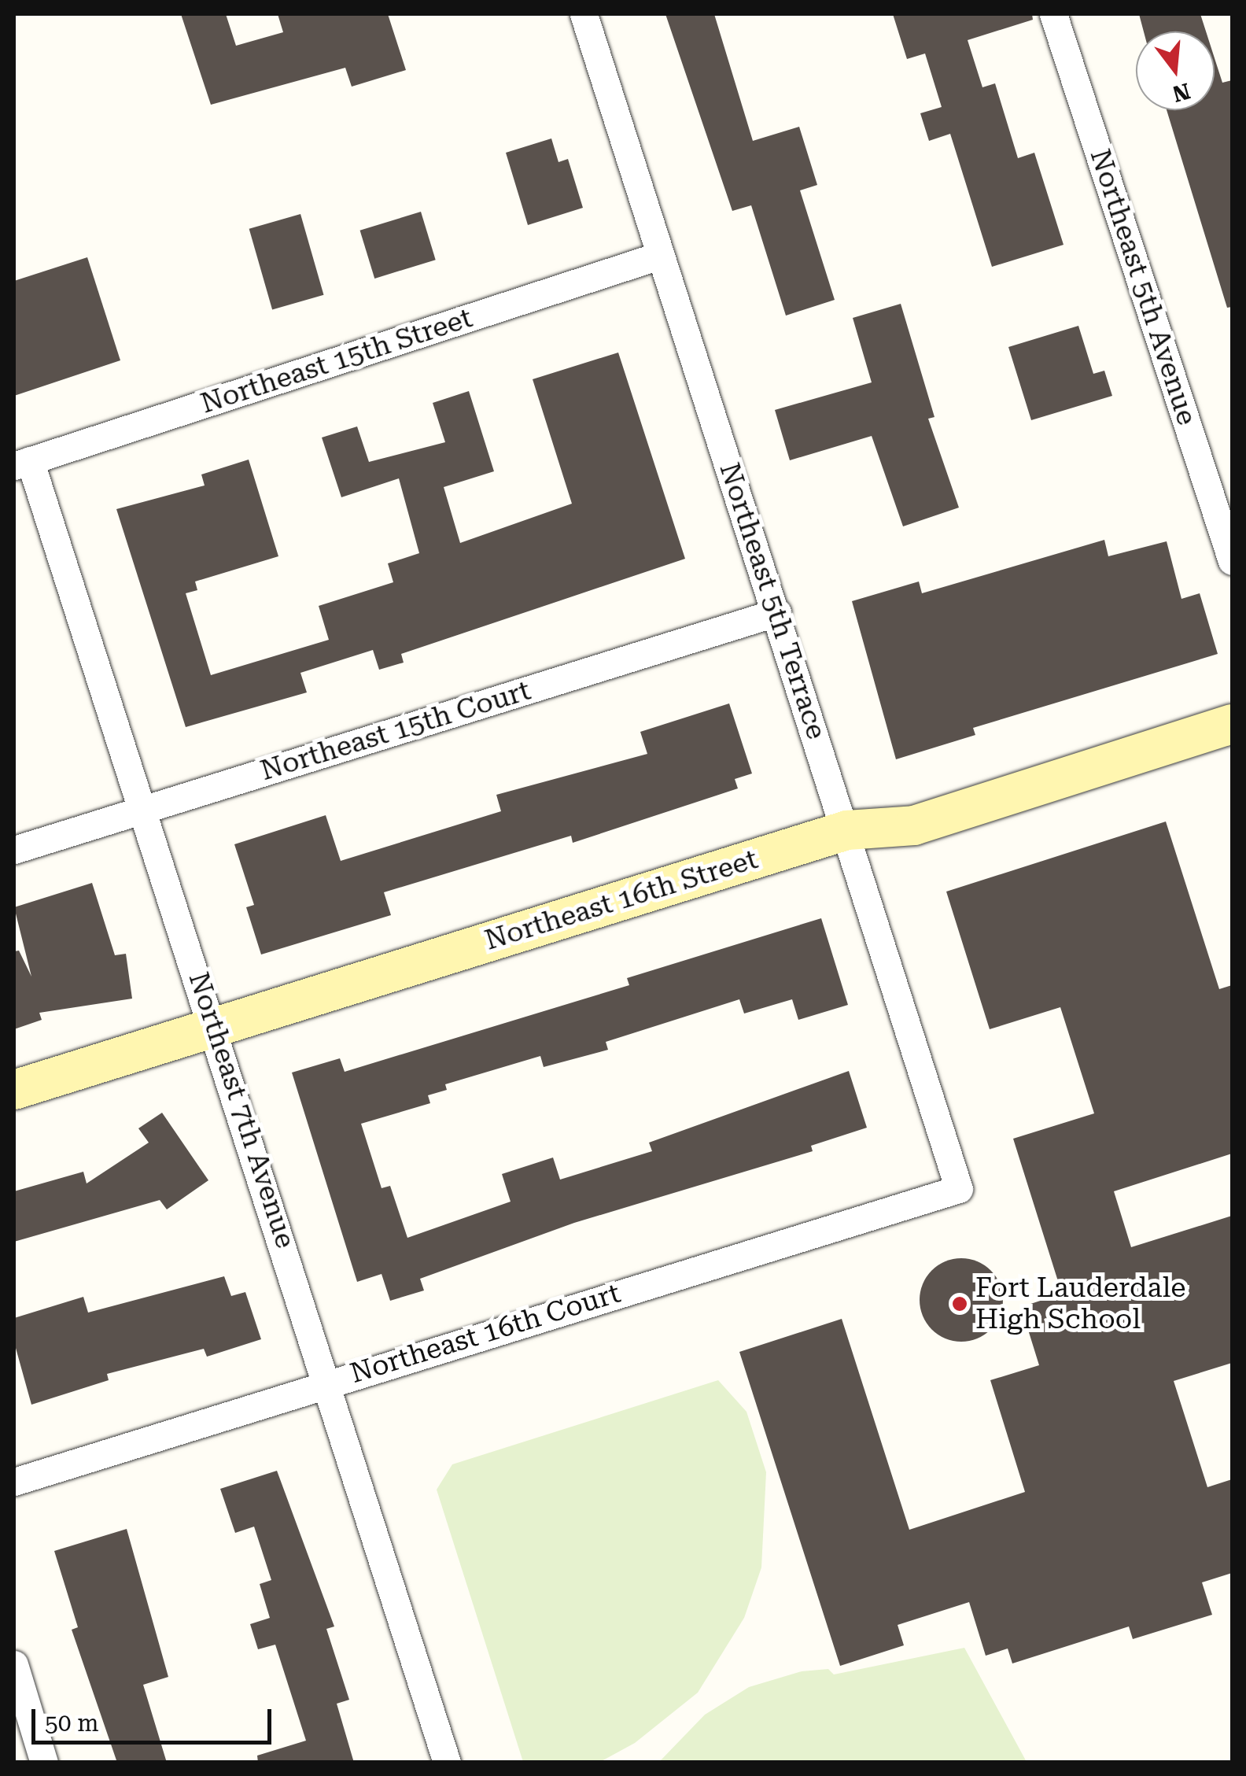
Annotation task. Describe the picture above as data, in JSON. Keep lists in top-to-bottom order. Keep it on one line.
{"streets":{"street":["Northeast 5th Avenue","Northeast 15th Street","Northeast 5th Terrace","Northeast 15th Court","Northeast 16th Street","Northeast 7th Avenue","Northeast 16th Court"]},"crossings":[["Northeast 15th Street","Northeast 5th Terrace"],["Northeast 15th Street","Northeast 7th Avenue"],["Northeast 5th Terrace","Northeast 15th Court"],["Northeast 5th Terrace","Northeast 16th Street"],["Northeast 5th Terrace","Northeast 16th Court"],["Northeast 15th Court","Northeast 7th Avenue"],["Northeast 16th Street","Northeast 7th Avenue"],["Northeast 7th Avenue","Northeast 16th Court"]],"places":["Fort Lauderdale High School"],"scale_bar":"50 m","north":"bottom"}
